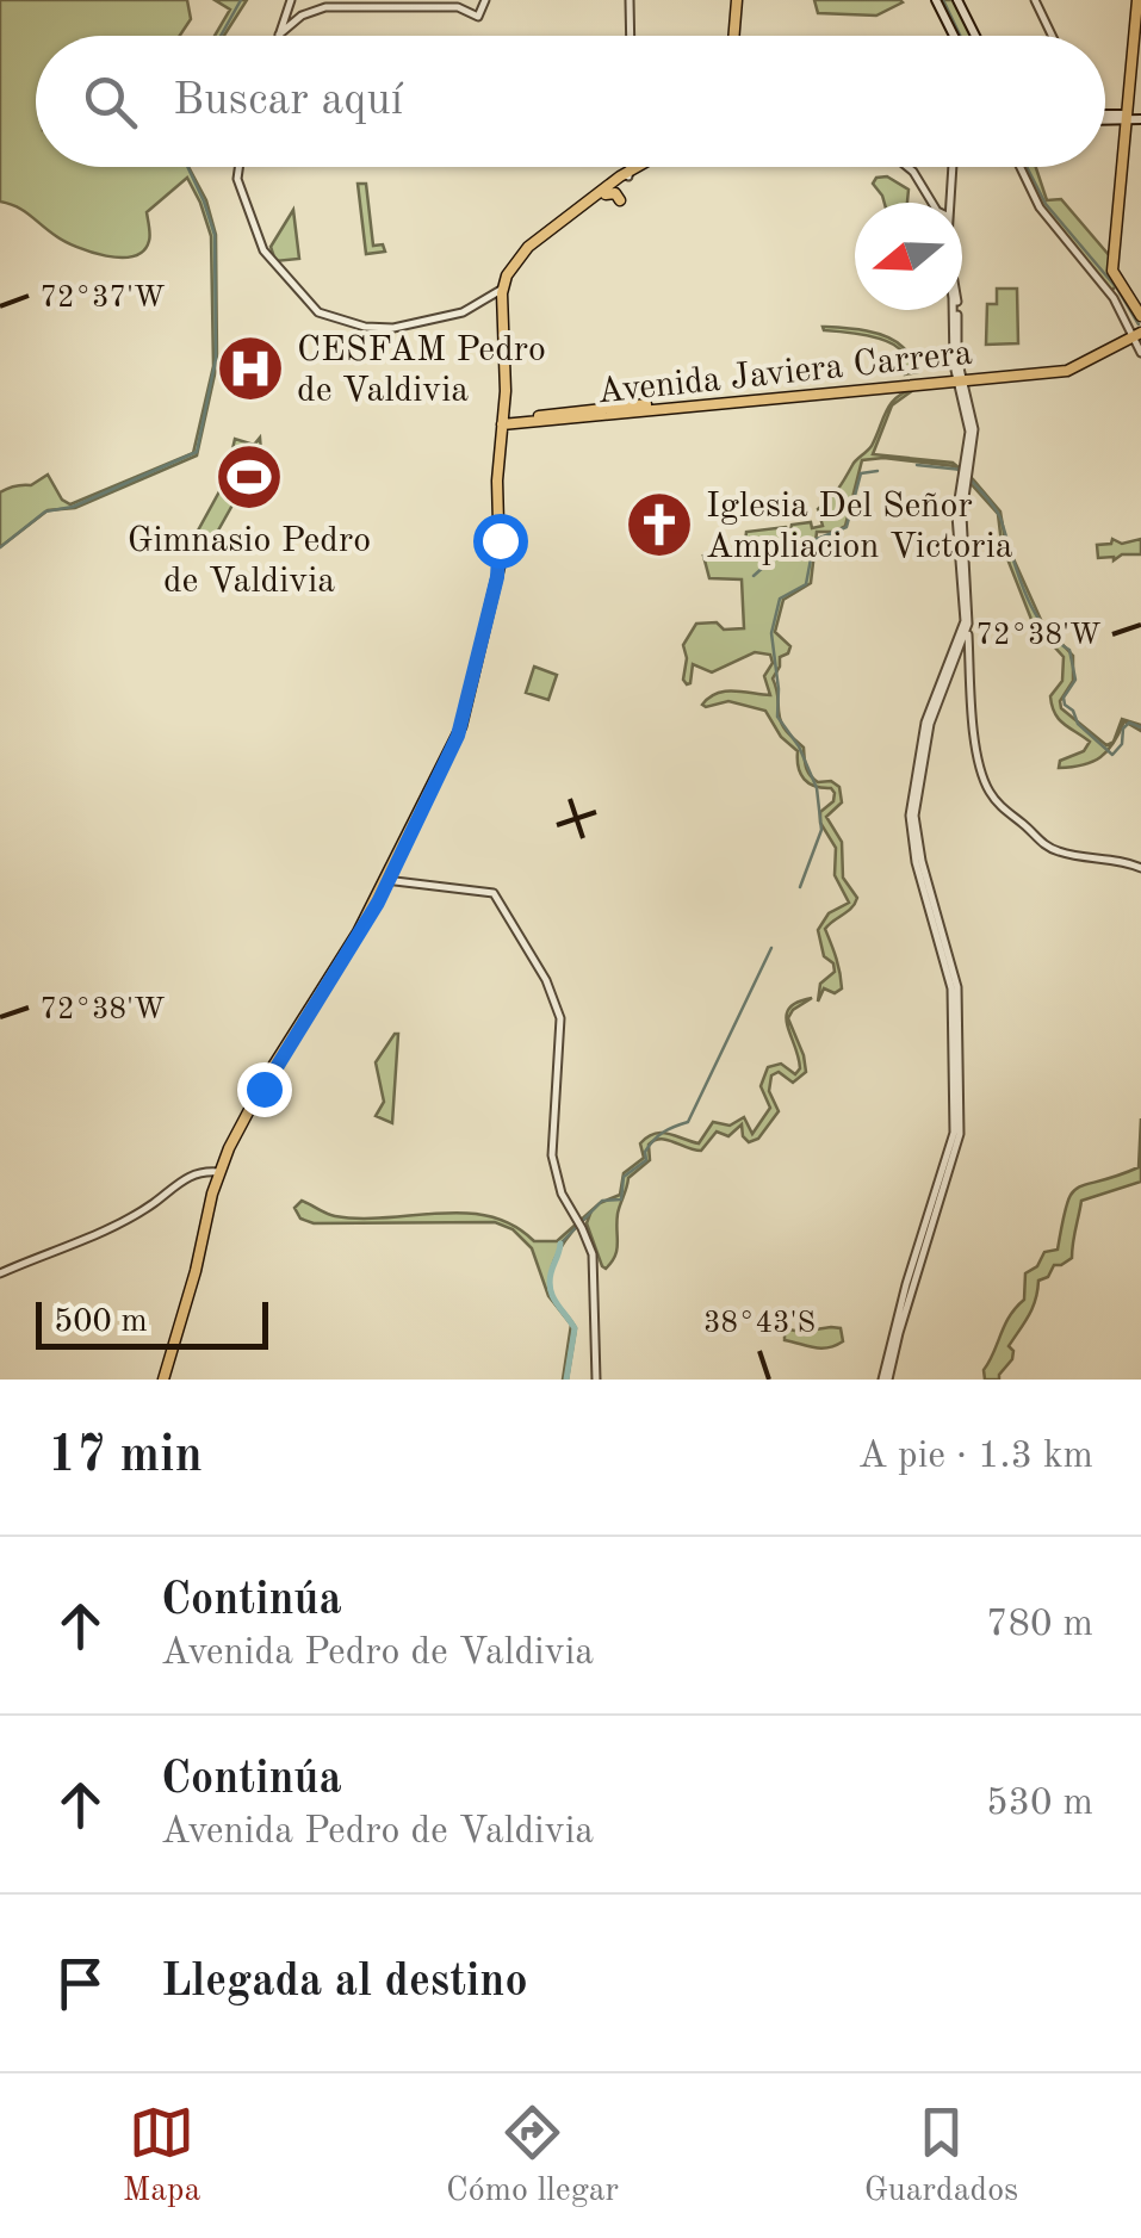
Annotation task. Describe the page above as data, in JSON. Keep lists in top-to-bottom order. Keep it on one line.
{"streets":{"main road":["Avenida Javiera Carrera"]},"places":{"hospital":["CESFAM Pedro de Valdivia"],"sports":["Gimnasio Pedro de Valdivia"],"church":["Iglesia Del Señor Ampliacion Victoria"]},"scale_bar":"500 m","north":"left","page":{"search":"Buscar aquí","scale":"500 m","heading":["17 min","A pie · 1.3 km"],"list":[["Continúa","Avenida Pedro de Valdivia","780 m"],["Continúa","Avenida Pedro de Valdivia","530 m"],"Llegada al destino"],"nav":["Mapa","Cómo llegar","Guardados"]},"coordinates":["72°37'W","72°38'W","38°43'S"]}
